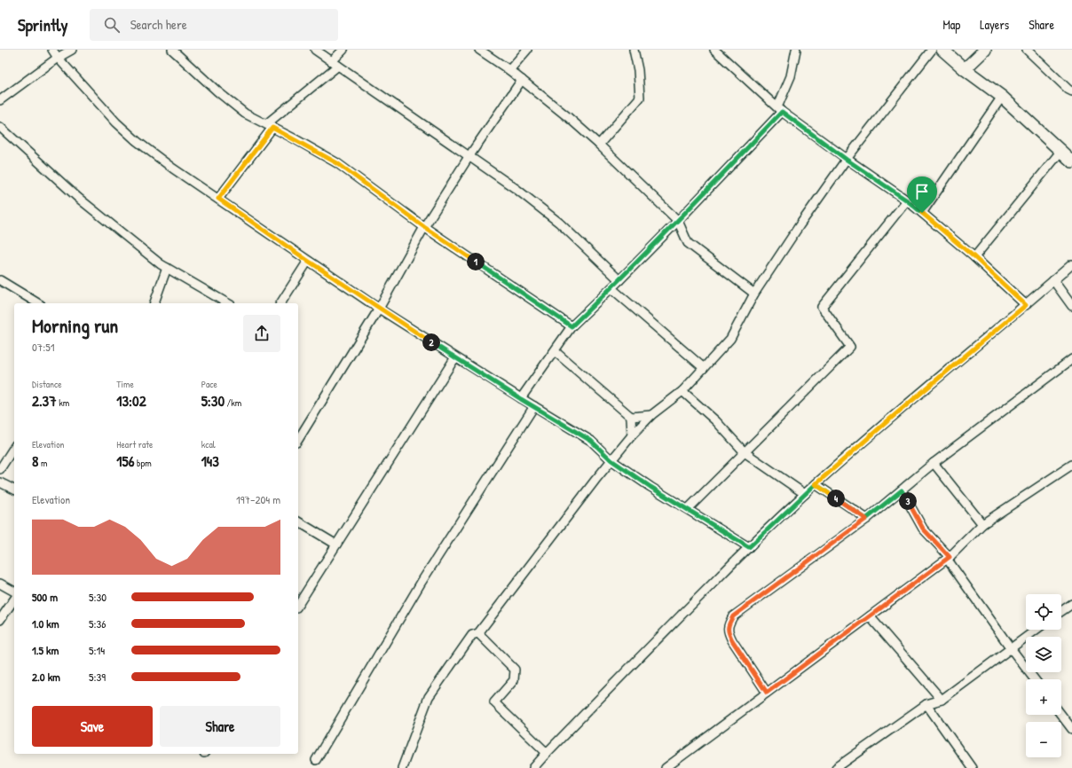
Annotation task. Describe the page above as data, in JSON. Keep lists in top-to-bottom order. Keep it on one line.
{"page":{"header":"Sprintly","search":"Search here","nav":["Map","Layers","Share"],"pins":["1","2","4","3"],"heading":["Morning run","07:51"],"stats":[["Distance","2.37 km"],["Time","13:02"],["Pace","5:30 /km"],["Elevation","8 m"],["Heart rate","156 bpm"],["kcal","143"]],"chart":["Elevation","197–204 m"],"list":[{"name":"500 m","note":"5:30"},{"name":"1.0 km","note":"5:36"},{"name":"1.5 km","note":"5:14"},{"name":"2.0 km","note":"5:39"}],"map_buttons":["+","−"],"buttons":["Save","Share"]}}
